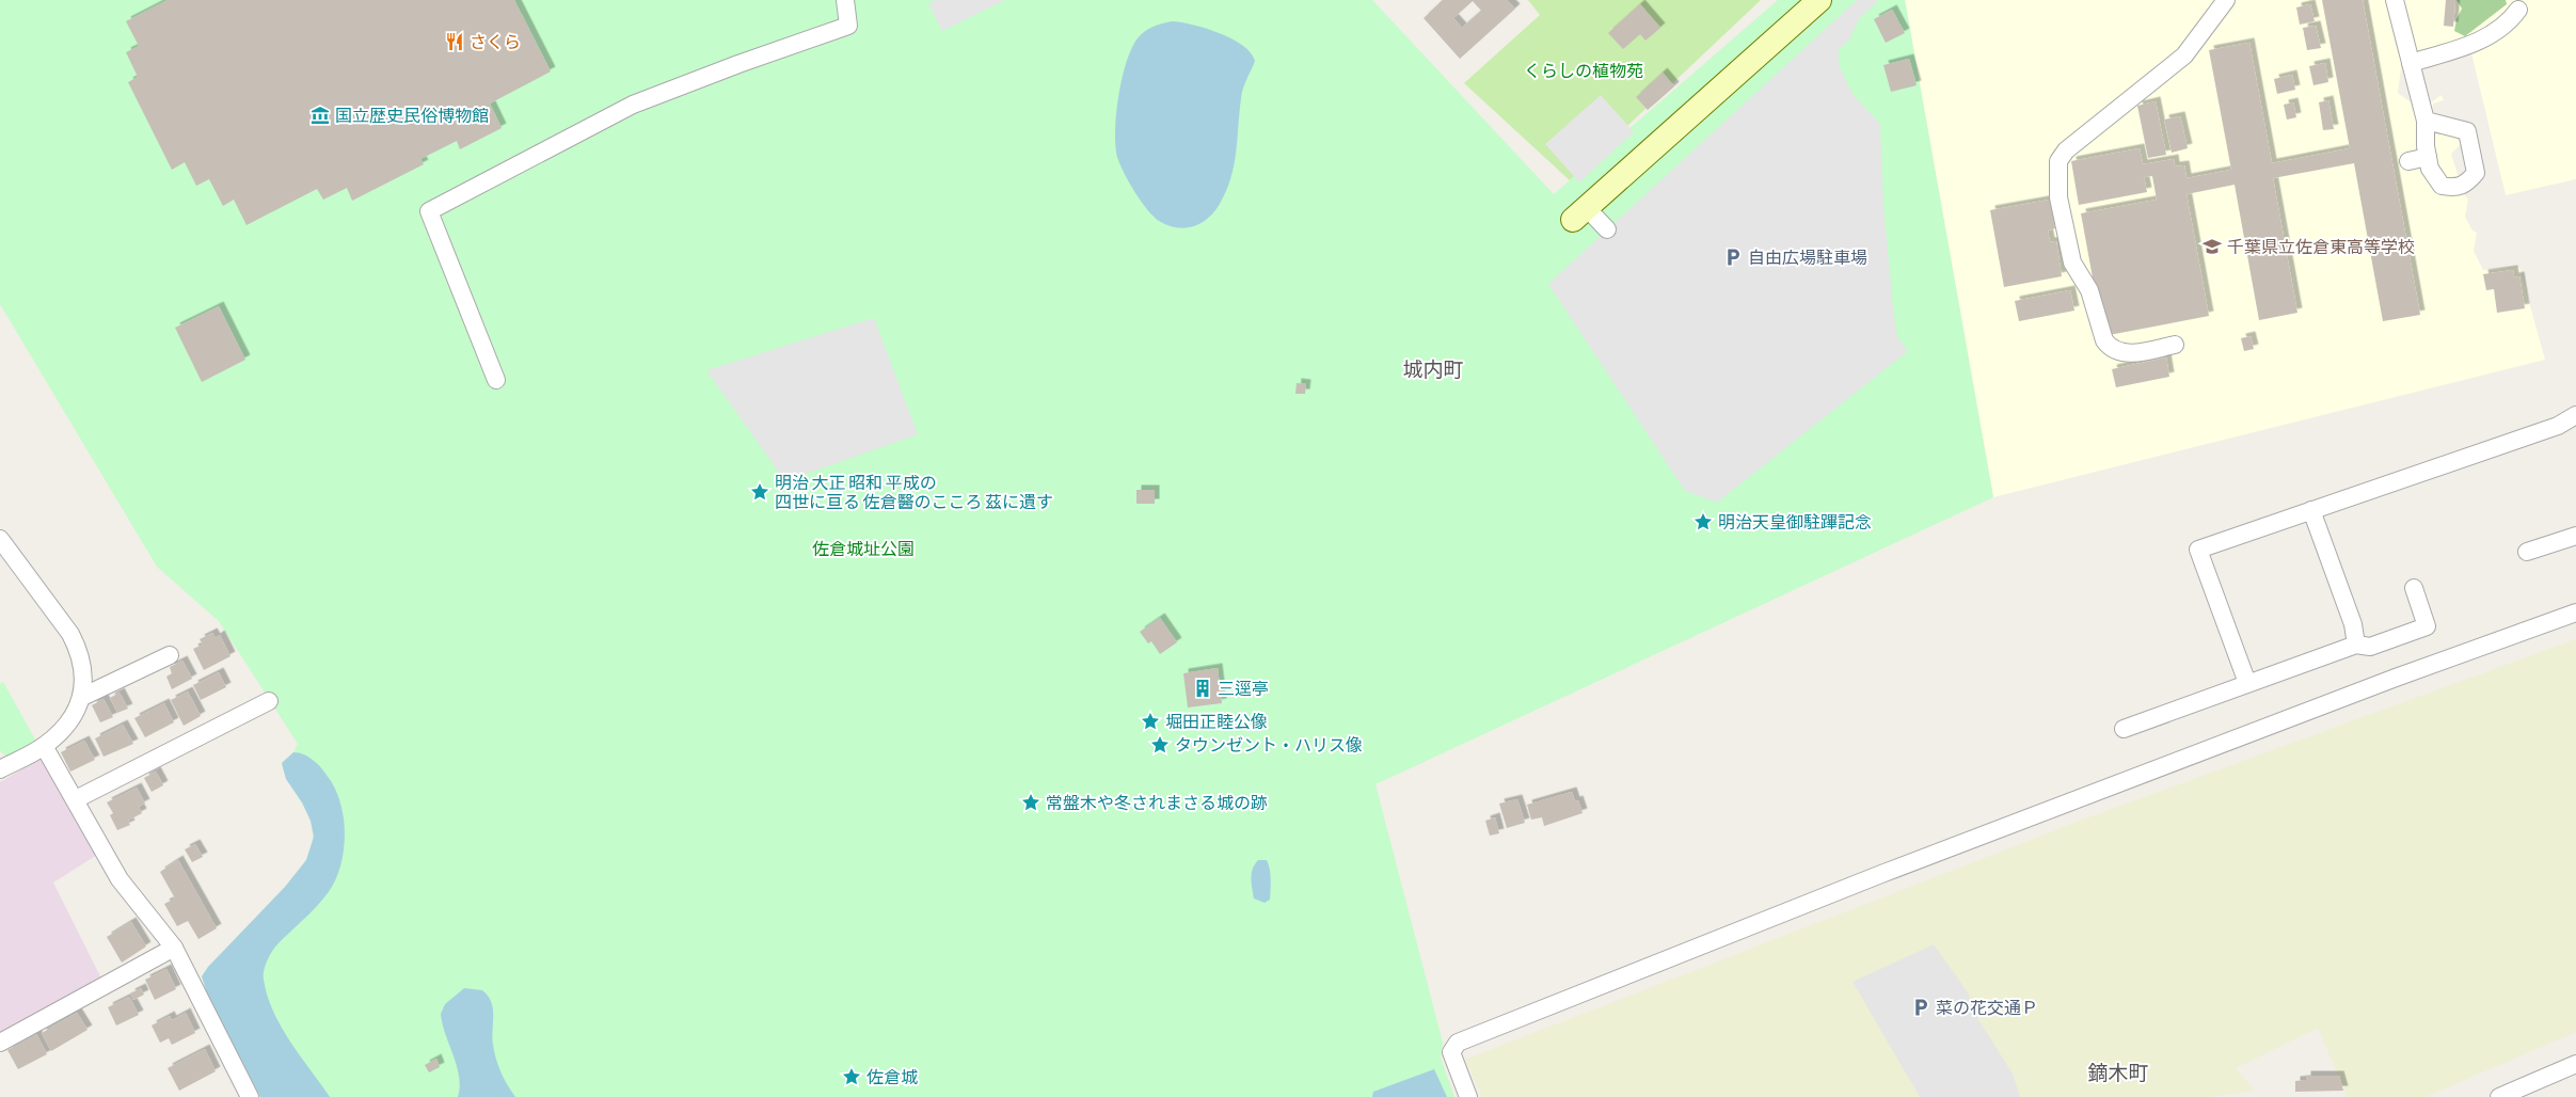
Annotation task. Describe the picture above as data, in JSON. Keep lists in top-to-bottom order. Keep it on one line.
{"districts":["城内町","鏑木町"],"parks":["くらしの植物苑","佐倉城址公園"],"places":{"restaurant":["さくら"],"museum":["国立歴史民俗博物館"],"school or university":["千葉県立佐倉東高等学校"],"parking":["自由広場駐車場","菜の花交通Ｐ"],"place":["明治 大正 昭和 平成の 四世に亘る 佐倉醫のこころ 茲に遺す","明治天皇御駐蹕記念","堀田正睦公像","タウンゼント・ハリス像","常盤木や冬されまさる城の跡","佐倉城"],"building":["三逕亭"]}}
